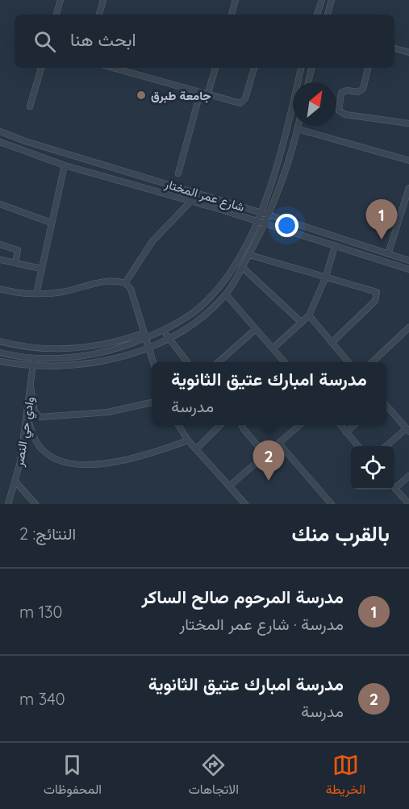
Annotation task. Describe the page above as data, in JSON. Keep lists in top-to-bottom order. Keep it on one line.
{"streets":{"street":["شارع عمر المختار","وادي حي النصر"]},"places":["جامعة طبرق"],"north":"top right","page":{"search":"ابحث هنا","pins":["1","2"],"popup":["مدرسة امبارك عتيق الثانوية","مدرسة"],"heading":["بالقرب منك","النتائج: 2"],"list":[{"mark":"1","name":"مدرسة المرحوم صالح الساكر","note":"مدرسة · شارع عمر المختار","value":"130 m"},{"mark":"2","name":"مدرسة امبارك عتيق الثانوية","note":"مدرسة","value":"340 m"}],"nav":["الخريطة","الاتجاهات","المحفوظات"]}}
